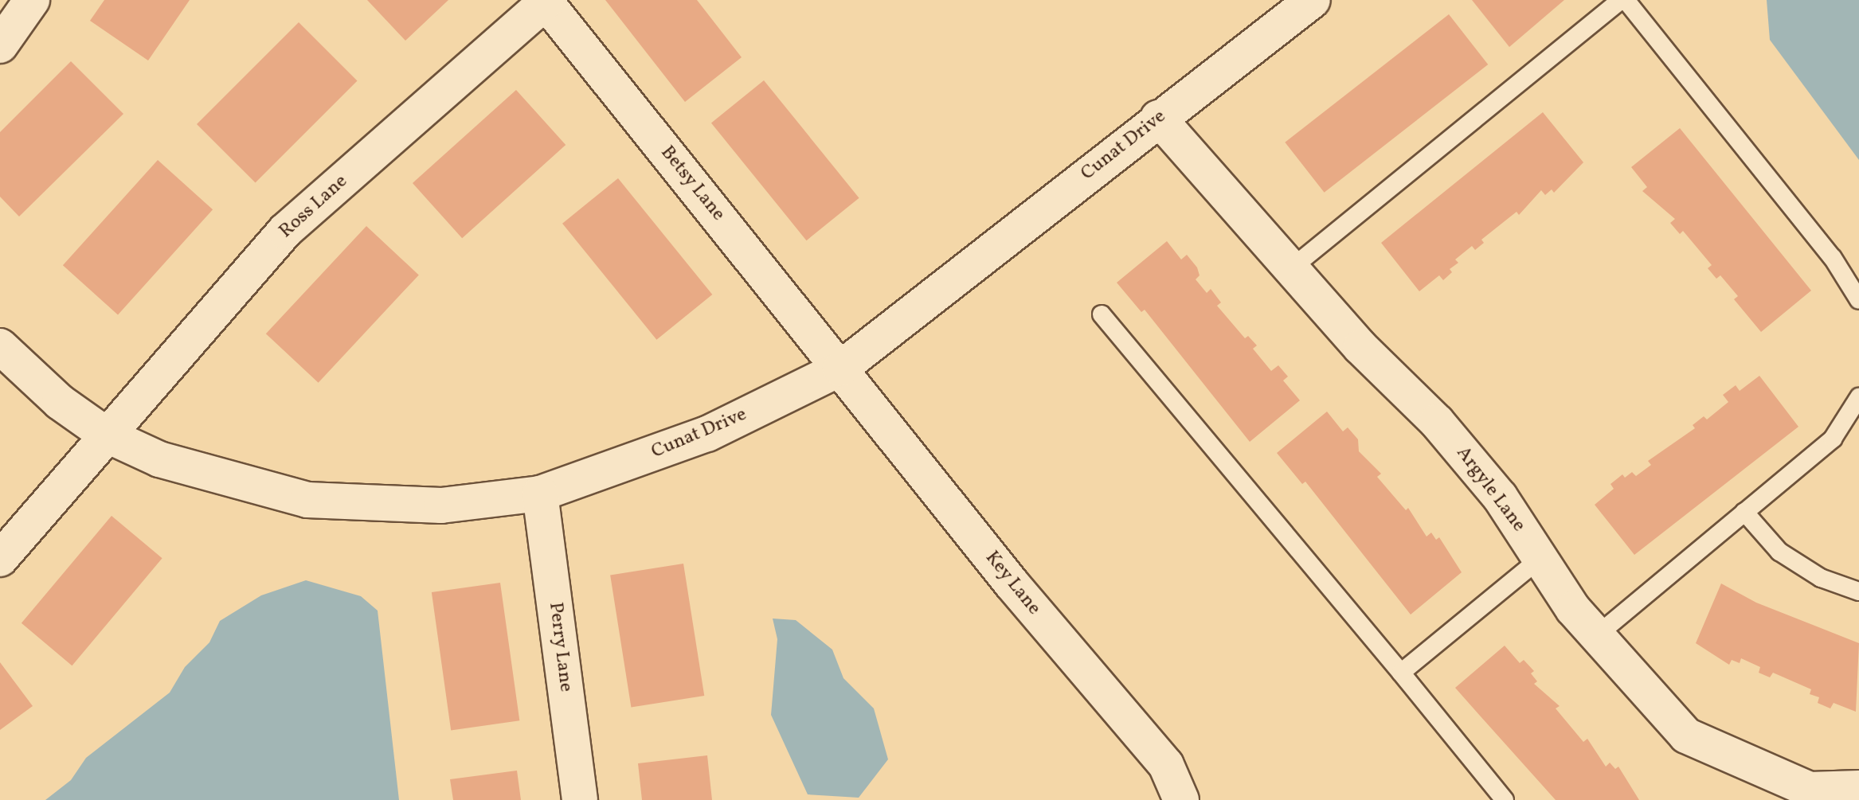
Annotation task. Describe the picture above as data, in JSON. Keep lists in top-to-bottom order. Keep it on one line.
{"streets":{"street":["Cunat Drive","Betsy Lane","Ross Lane","Argyle Lane","Key Lane","Perry Lane"]},"crossings":[["Cunat Drive","Betsy Lane"],["Cunat Drive","Ross Lane"],["Cunat Drive","Argyle Lane"],["Cunat Drive","Key Lane"],["Cunat Drive","Perry Lane"],["Betsy Lane","Ross Lane"],["Betsy Lane","Key Lane"]]}
